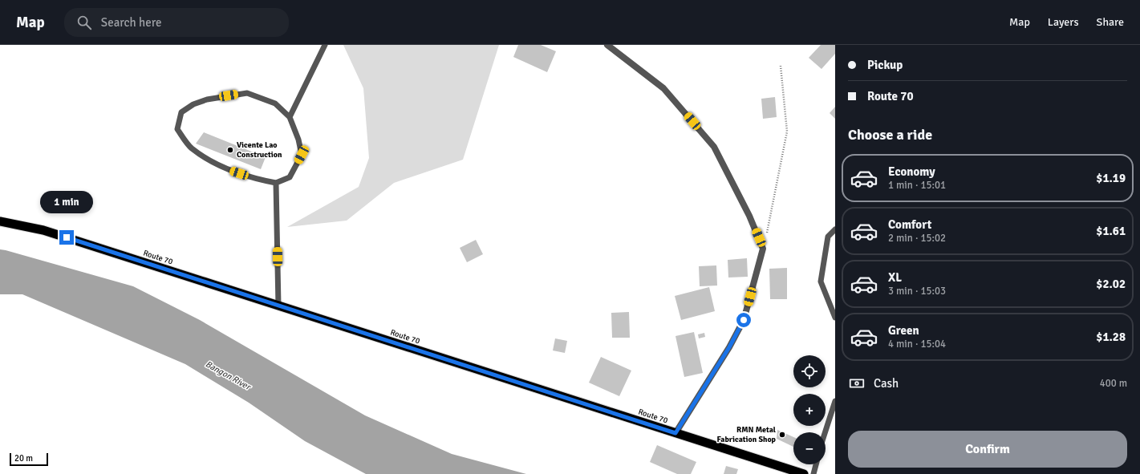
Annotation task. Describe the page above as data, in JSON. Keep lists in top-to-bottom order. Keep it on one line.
{"streets":{"highway":["Route 70"]},"water":["Bangon River"],"places":["Vicente Lao Construction","RMN Metal Fabrication Shop"],"scale_bar":"20 m","page":{"header":"Map","search":"Search here","nav":["Map","Layers","Share"],"banner":["Pickup","Route 70"],"heading":"Choose a ride","list":[{"name":"Economy","note":"1 min · 15:01","value":"$1.19"},{"name":"Comfort","note":"2 min · 15:02","value":"$1.61"},{"name":"XL","note":"3 min · 15:03","value":"$2.02"},{"name":"Green","note":"4 min · 15:04","value":"$1.28"}],"bubble":"1 min","map_buttons":["+","−"],"pay":["Cash","400 m"],"buttons":"Confirm","scale":"20 m"}}
